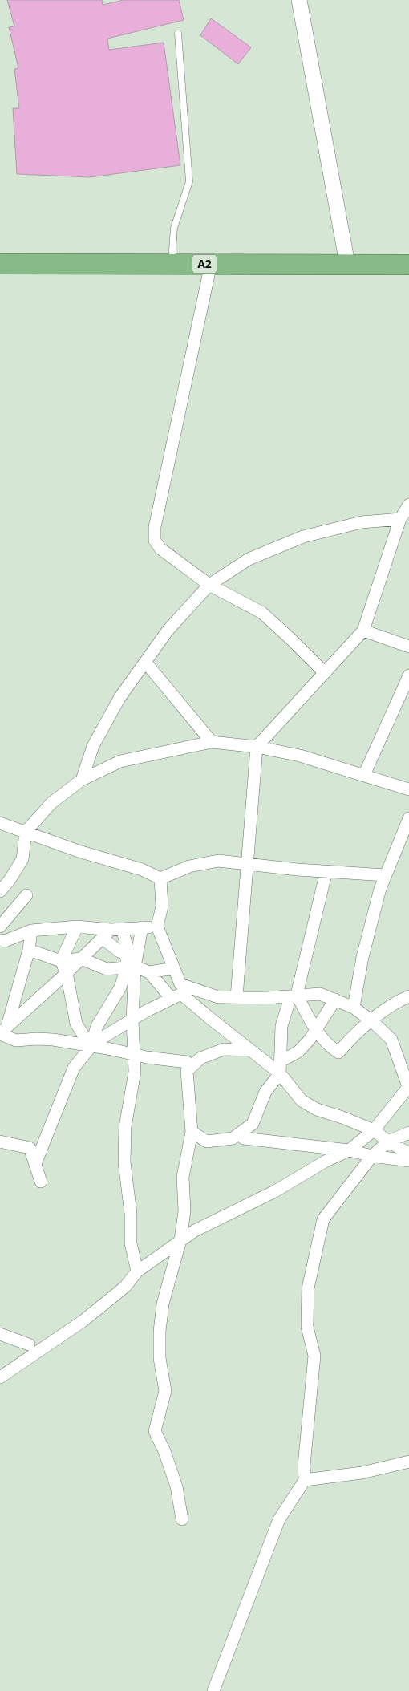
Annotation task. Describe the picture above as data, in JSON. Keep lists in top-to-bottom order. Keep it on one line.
{"streets":{"highway":["A2"]}}
